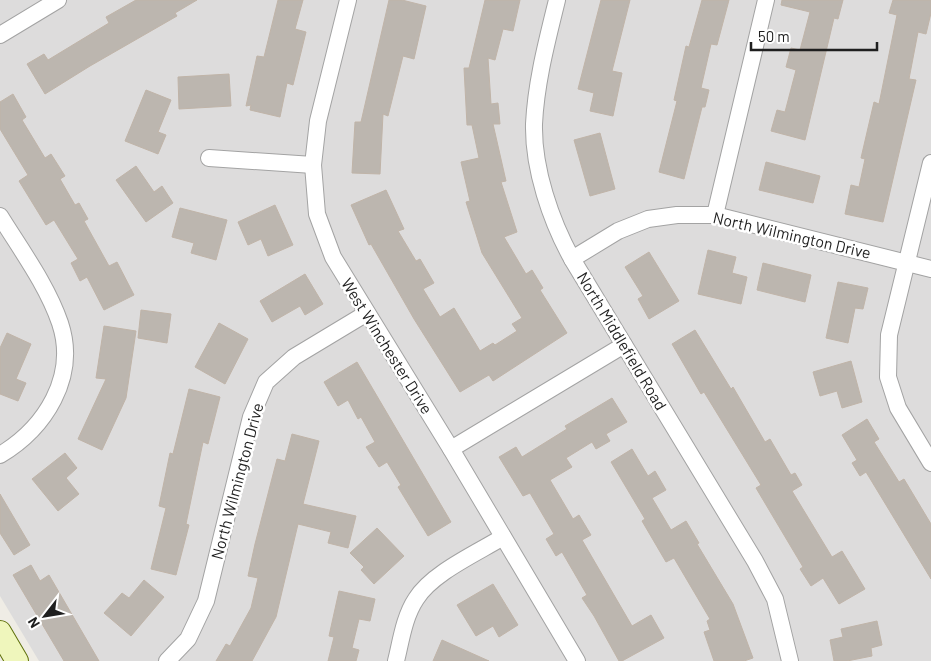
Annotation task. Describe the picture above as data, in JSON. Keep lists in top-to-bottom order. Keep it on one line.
{"streets":{"street":["North Wilmington Drive","North Middlefield Road","West Winchester Drive"]},"crossings":[["North Wilmington Drive","North Middlefield Road"],["North Wilmington Drive","West Winchester Drive"]],"scale_bar":"50 m","north":"bottom left"}
